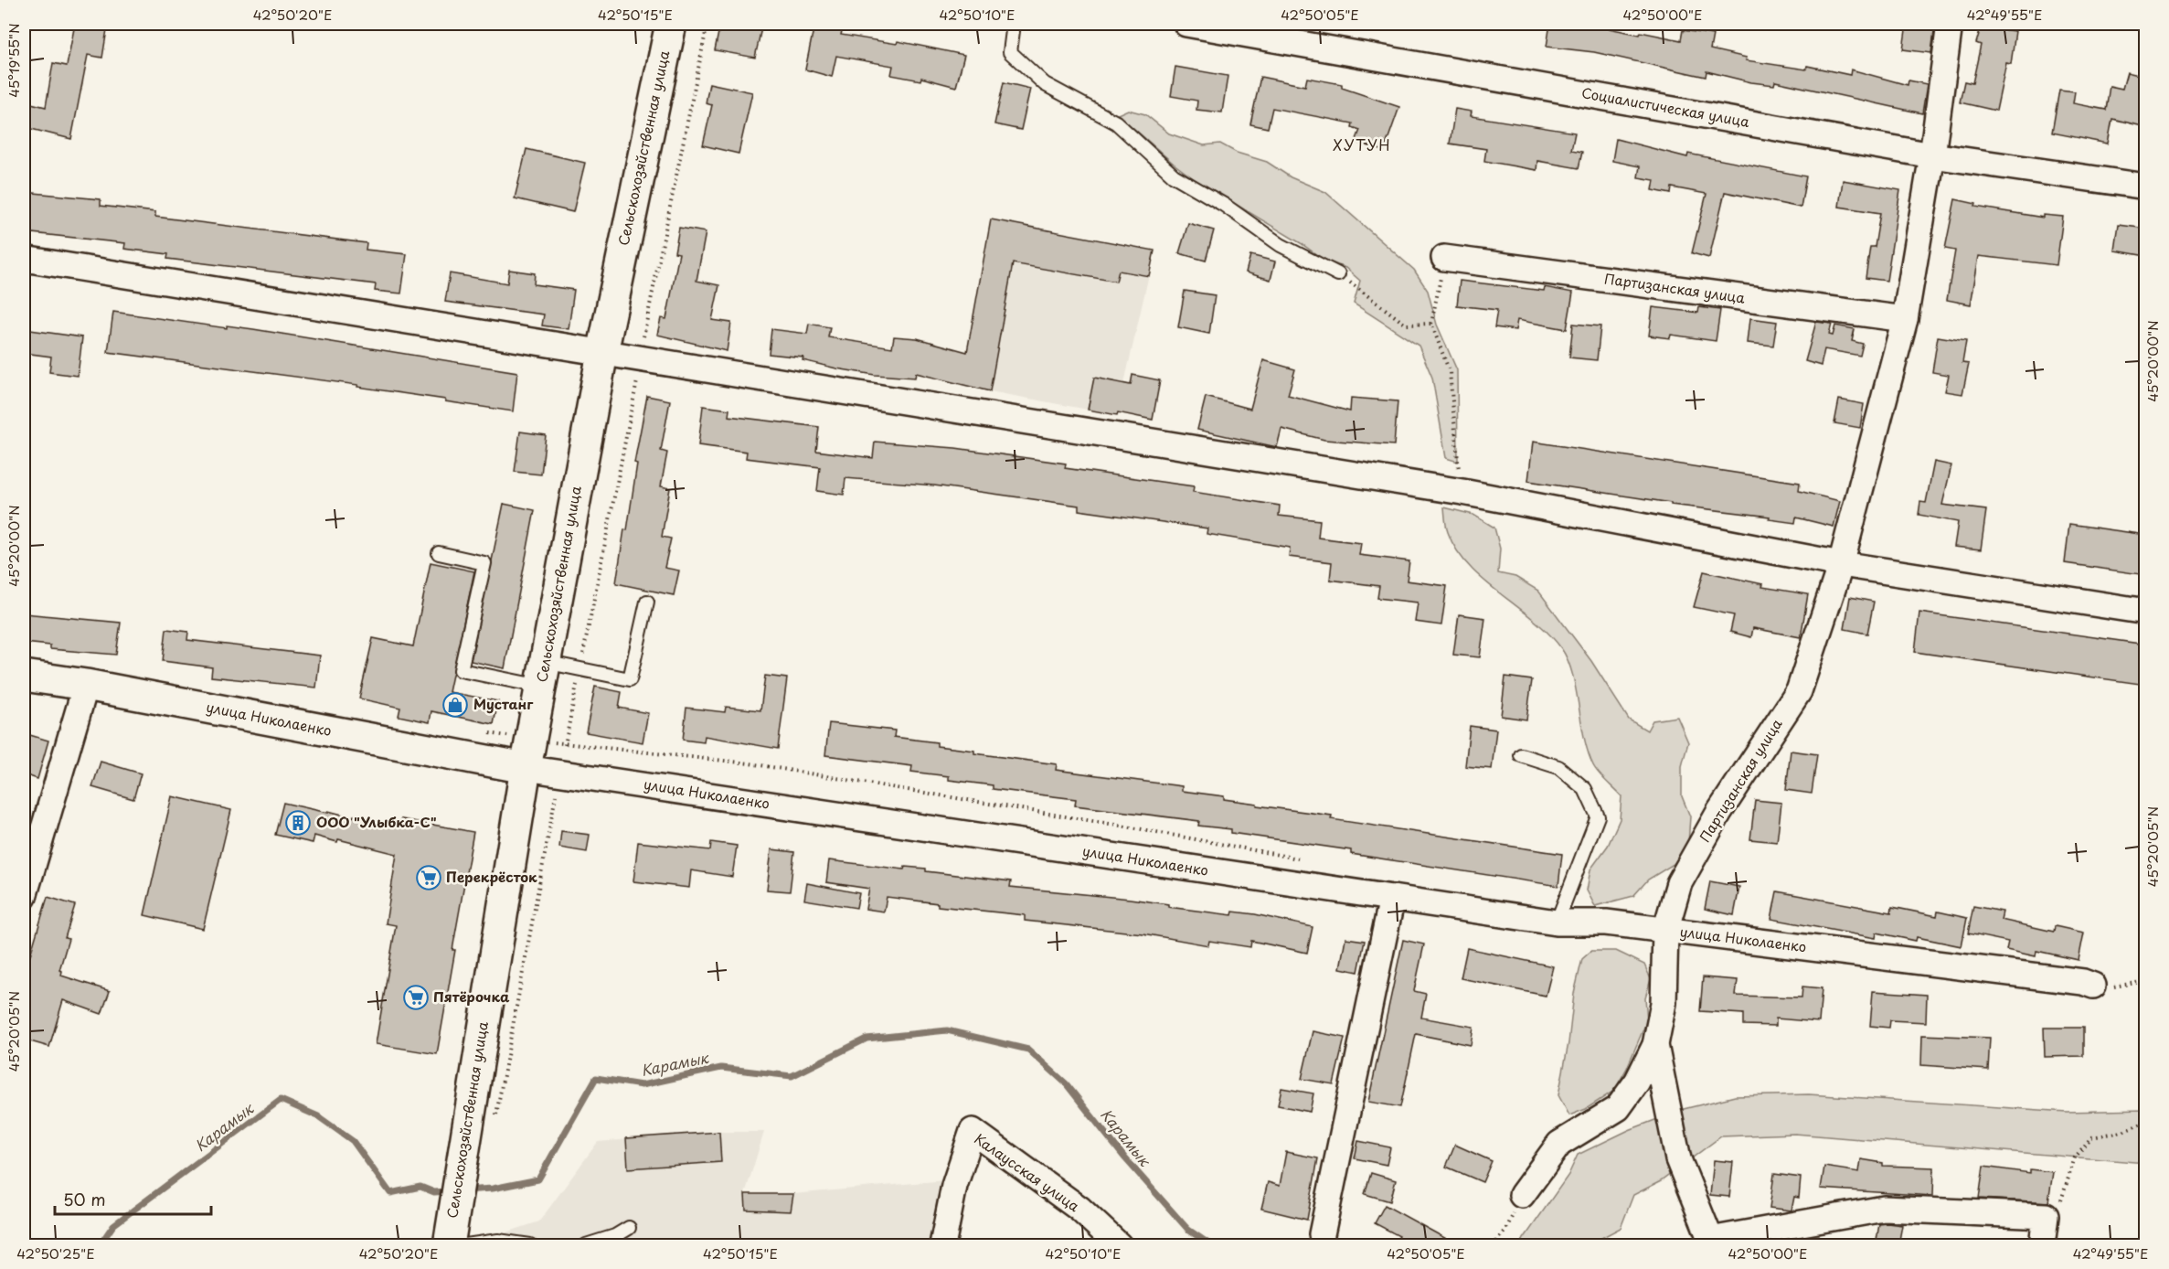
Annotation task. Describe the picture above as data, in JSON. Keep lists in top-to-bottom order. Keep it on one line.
{"streets":{"main road":["Сельскохозяйственная улица","улица Николаенко"],"street":["Социалистическая улица","Партизанская улица","Калаусская улица"]},"crossings":[["Социалистическая улица","Партизанская улица"],["Сельскохозяйственная улица","улица Николаенко"],["Партизанская улица","улица Николаенко"]],"districts":["ХУТУН"],"water":["Карамык"],"places":{"shop":["Мустанг"],"building":["ООО \"Улыбка-С\""],"supermarket":["Перекрёсток","Пятёрочка"]},"scale_bar":"50 m","coordinates":["42°50'20\"E","42°50'15\"E","42°50'10\"E","42°50'05\"E","42°50'00\"E","42°49'55\"E","45°19'55\"N","45°20'00\"N","45°20'05\"N","42°50'25\"E"]}
